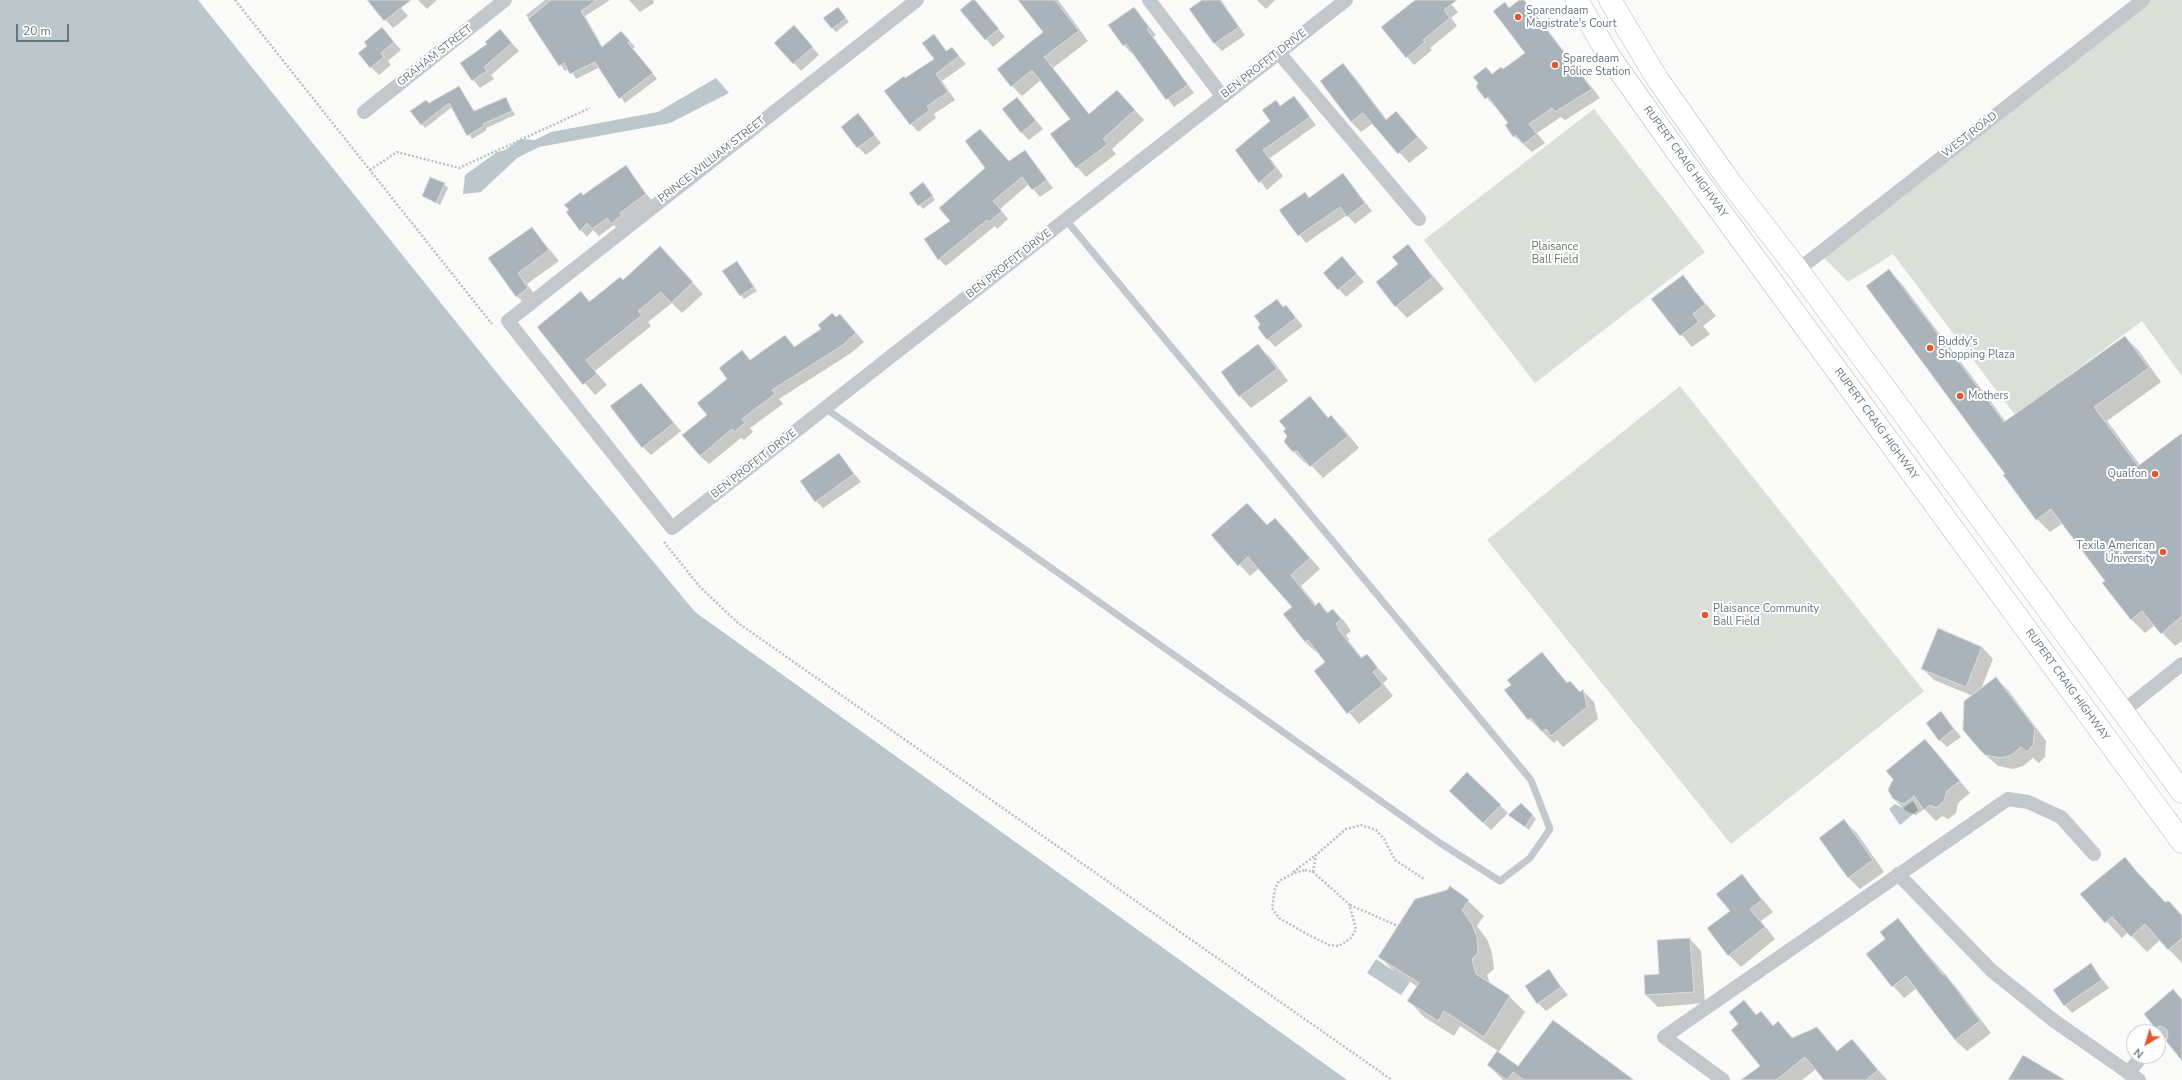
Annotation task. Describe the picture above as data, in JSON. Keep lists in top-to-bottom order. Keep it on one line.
{"streets":{"main road":["RUPERT CRAIG HIGHWAY"],"street":["GRAHAM STREET","BEN PROFFIT DRIVE","WEST ROAD","PRINCE WILLIAM STREET"]},"crossings":[["BEN PROFFIT DRIVE","PRINCE WILLIAM STREET"]],"parks":["Plaisance Ball Field"],"places":["Sparendaam Magistrate's Court","Sparedaam Police Station","Buddy's Shopping Plaza","Mothers","Qualfon","Texila American University","Plaisance Community Ball Field"],"scale_bar":"20 m","north":"bottom left"}
